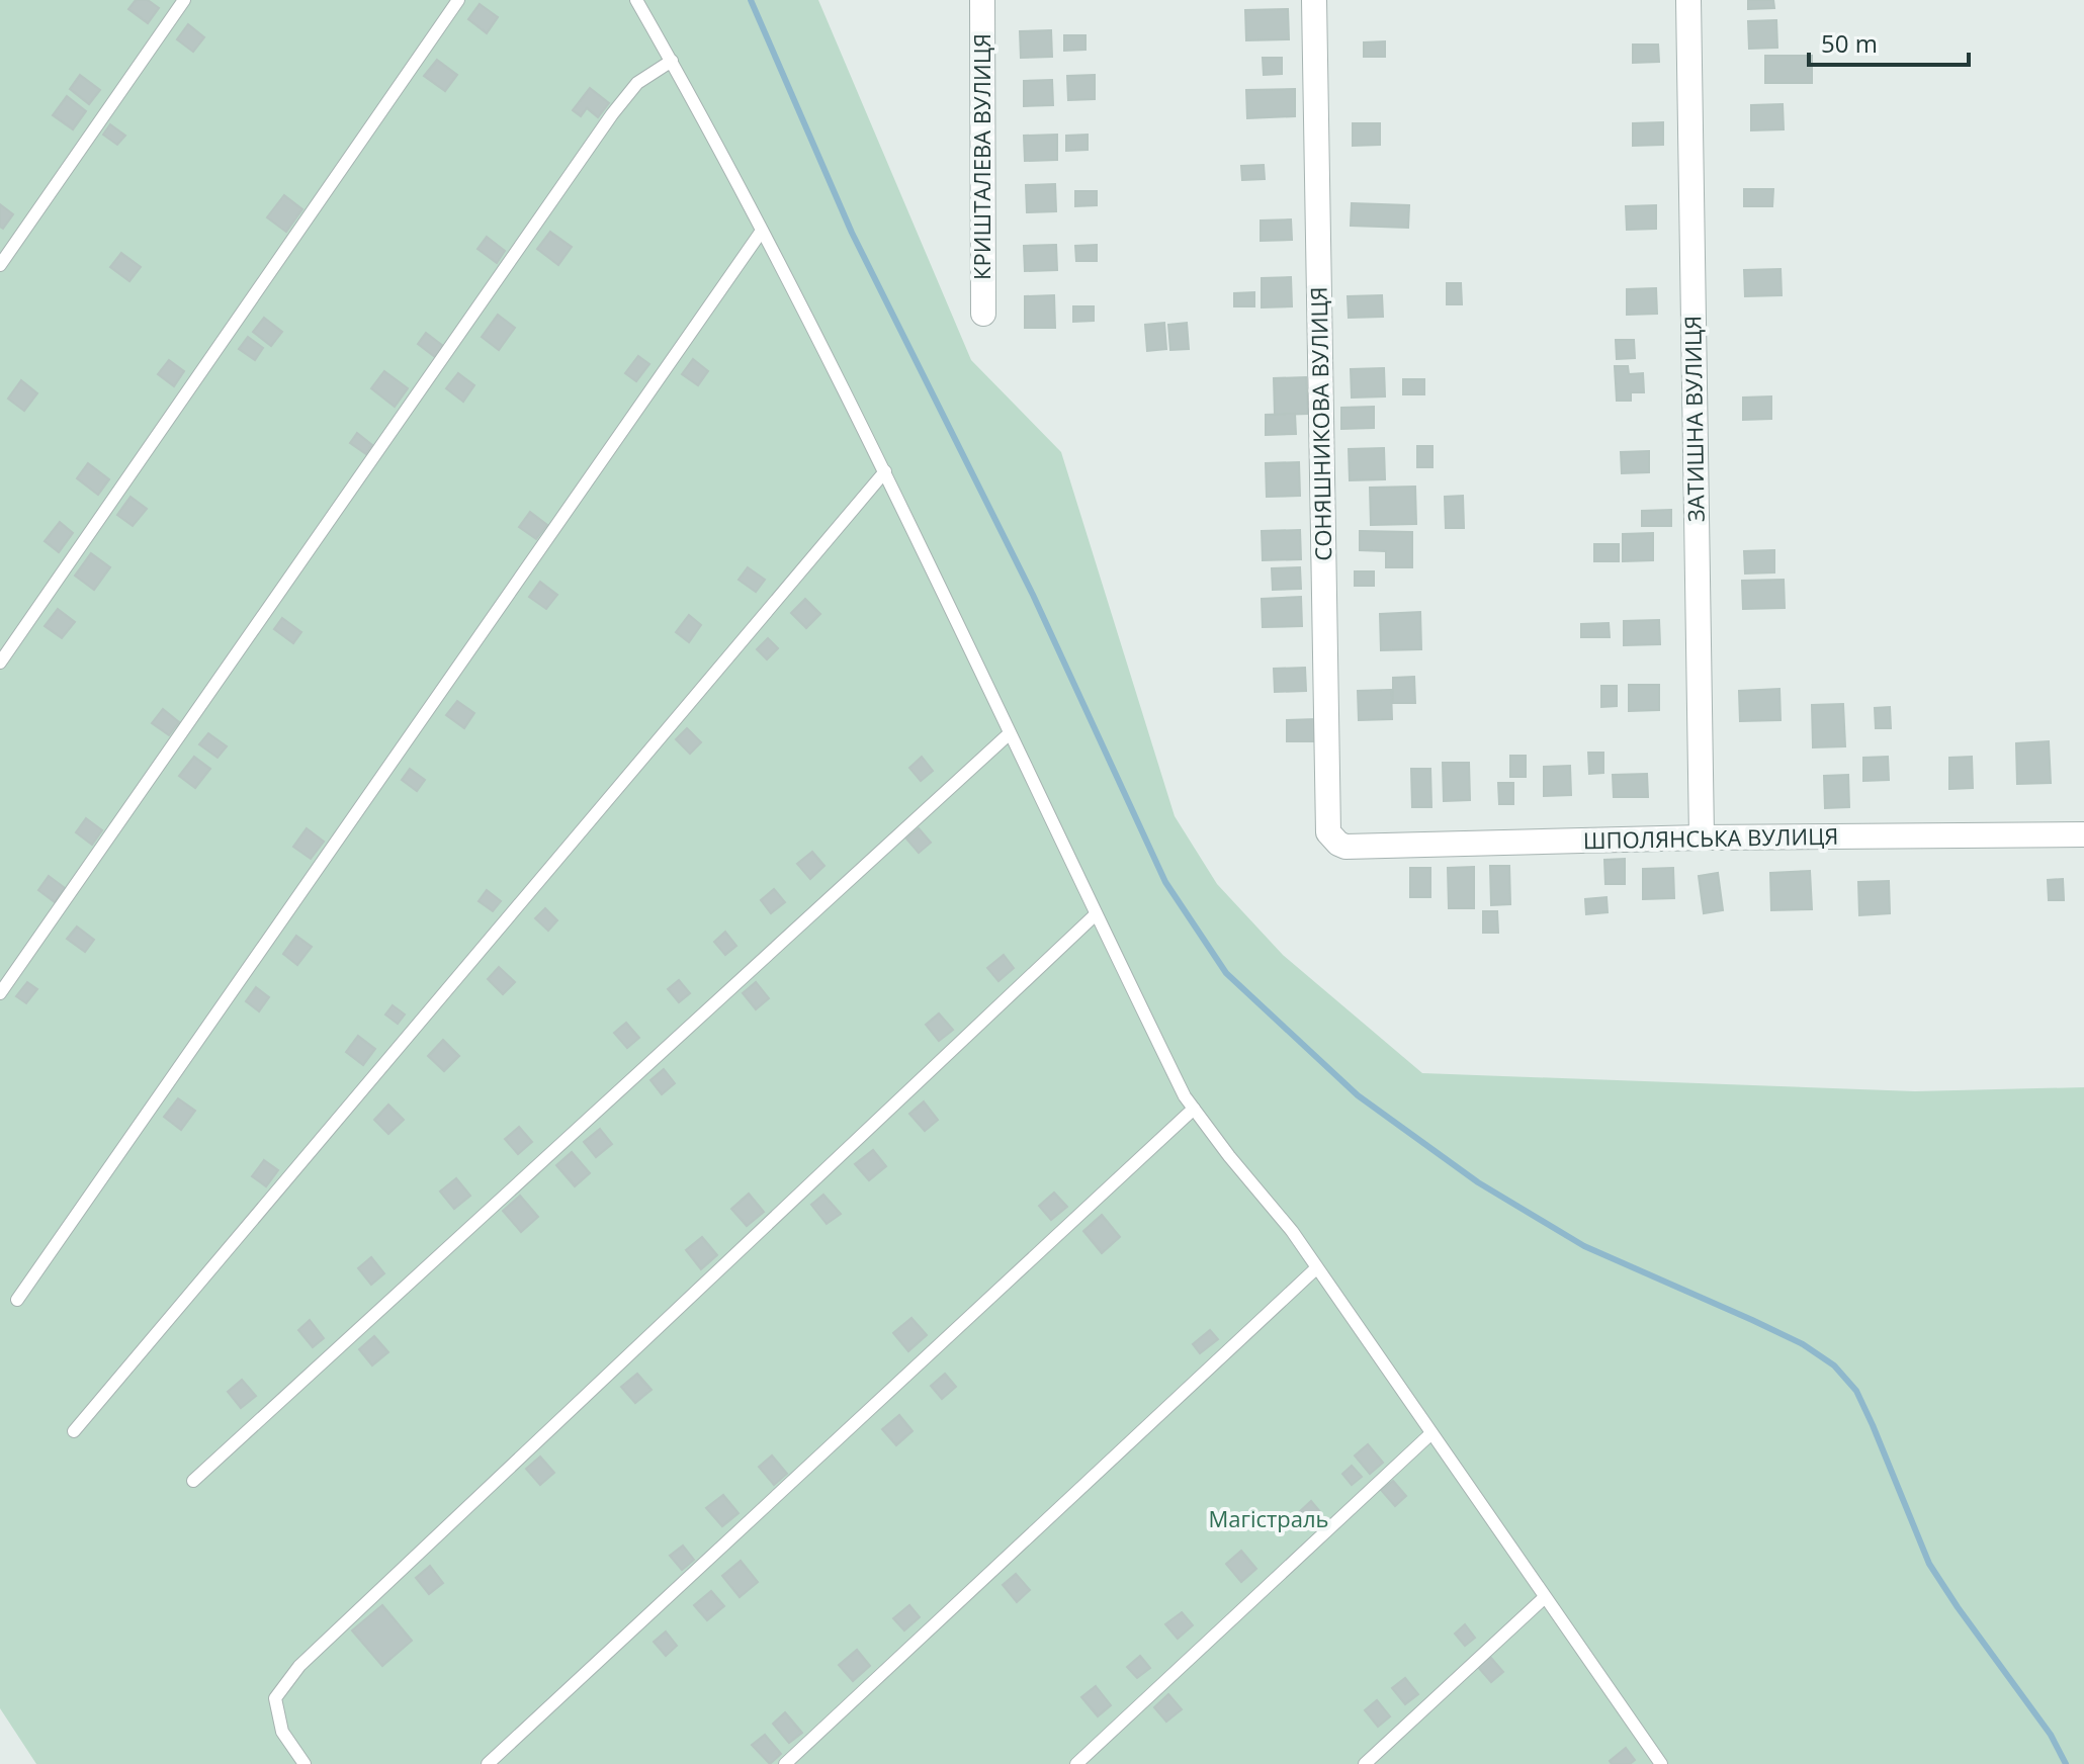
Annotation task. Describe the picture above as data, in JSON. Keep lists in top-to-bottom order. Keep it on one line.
{"streets":{"street":["КРИШТАЛЕВА ВУЛИЦЯ","ЗАТИШНА ВУЛИЦЯ","СОНЯШНИКОВА ВУЛИЦЯ","ШПОЛЯНСЬКА ВУЛИЦЯ"]},"crossings":[["ЗАТИШНА ВУЛИЦЯ","ШПОЛЯНСЬКА ВУЛИЦЯ"],["СОНЯШНИКОВА ВУЛИЦЯ","ШПОЛЯНСЬКА ВУЛИЦЯ"]],"parks":["Магістраль"],"scale_bar":"50 m"}
